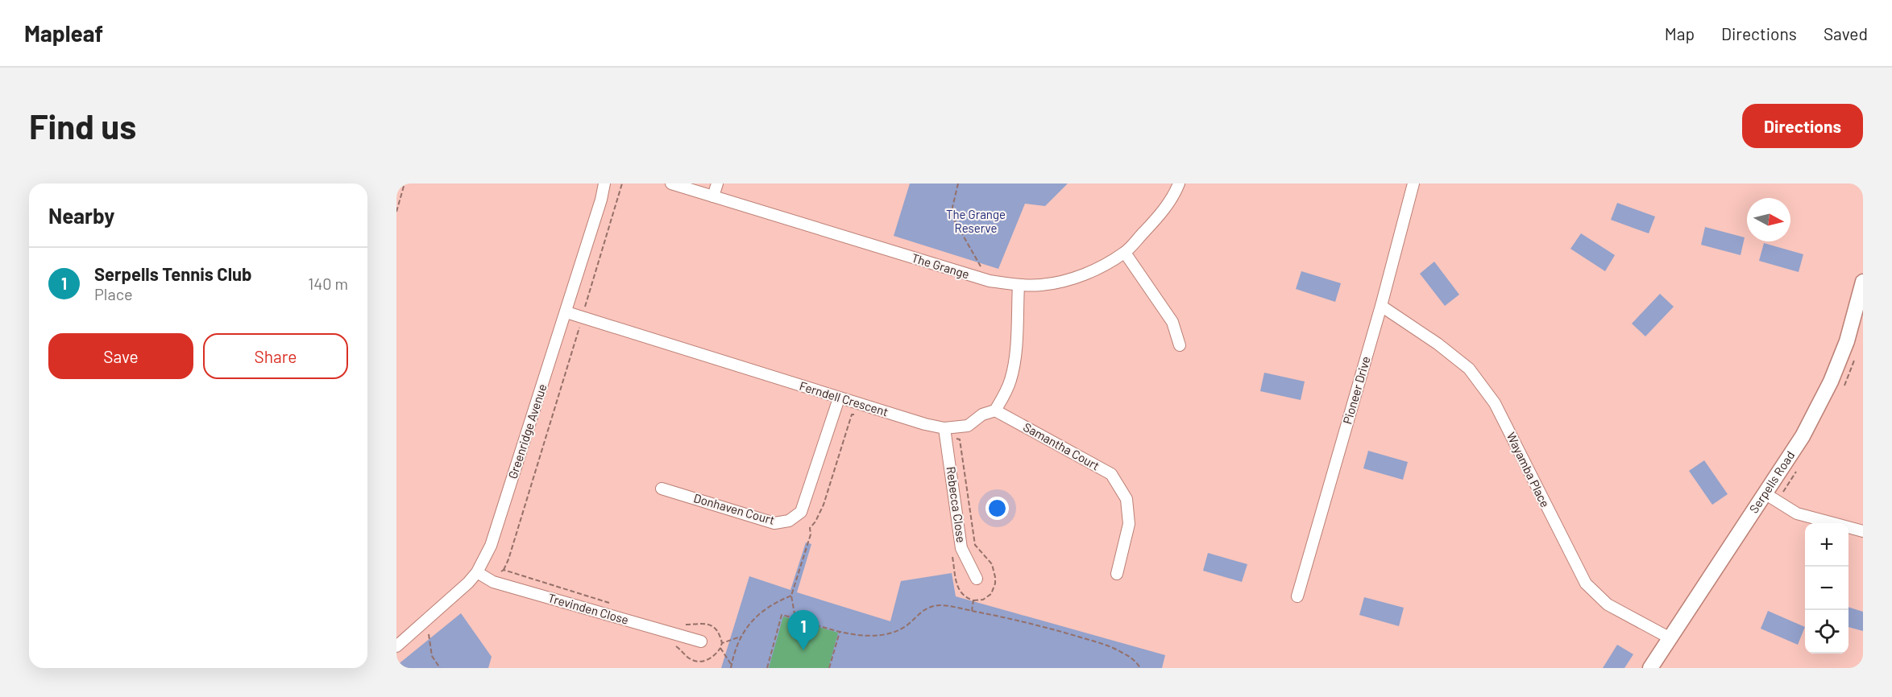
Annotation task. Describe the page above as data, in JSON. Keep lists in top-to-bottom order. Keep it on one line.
{"streets":{"street":["The Grange","Pioneer Drive","Ferndell Crescent","Greenridge Avenue","Samantha Court","Wayamba Place","Serpells Road","Rebecca Close","Donhaven Court","Trevinden Close"]},"crossings":[["Pioneer Drive","Wayamba Place"],["Ferndell Crescent","Greenridge Avenue"],["Ferndell Crescent","Samantha Court"],["Ferndell Crescent","Rebecca Close"],["Ferndell Crescent","Donhaven Court"],["Greenridge Avenue","Trevinden Close"],["Wayamba Place","Serpells Road"]],"parks":["The Grange Reserve"],"north":"right","page":{"header":"Mapleaf","nav":["Map","Directions","Saved"],"buttons":["Directions",["Save","Share"]],"title":"Find us","heading":"Nearby","list":[{"mark":"1","name":"Serpells Tennis Club","note":"Place","value":"140 m"}],"map_buttons":["+","−"],"pins":"1"}}
